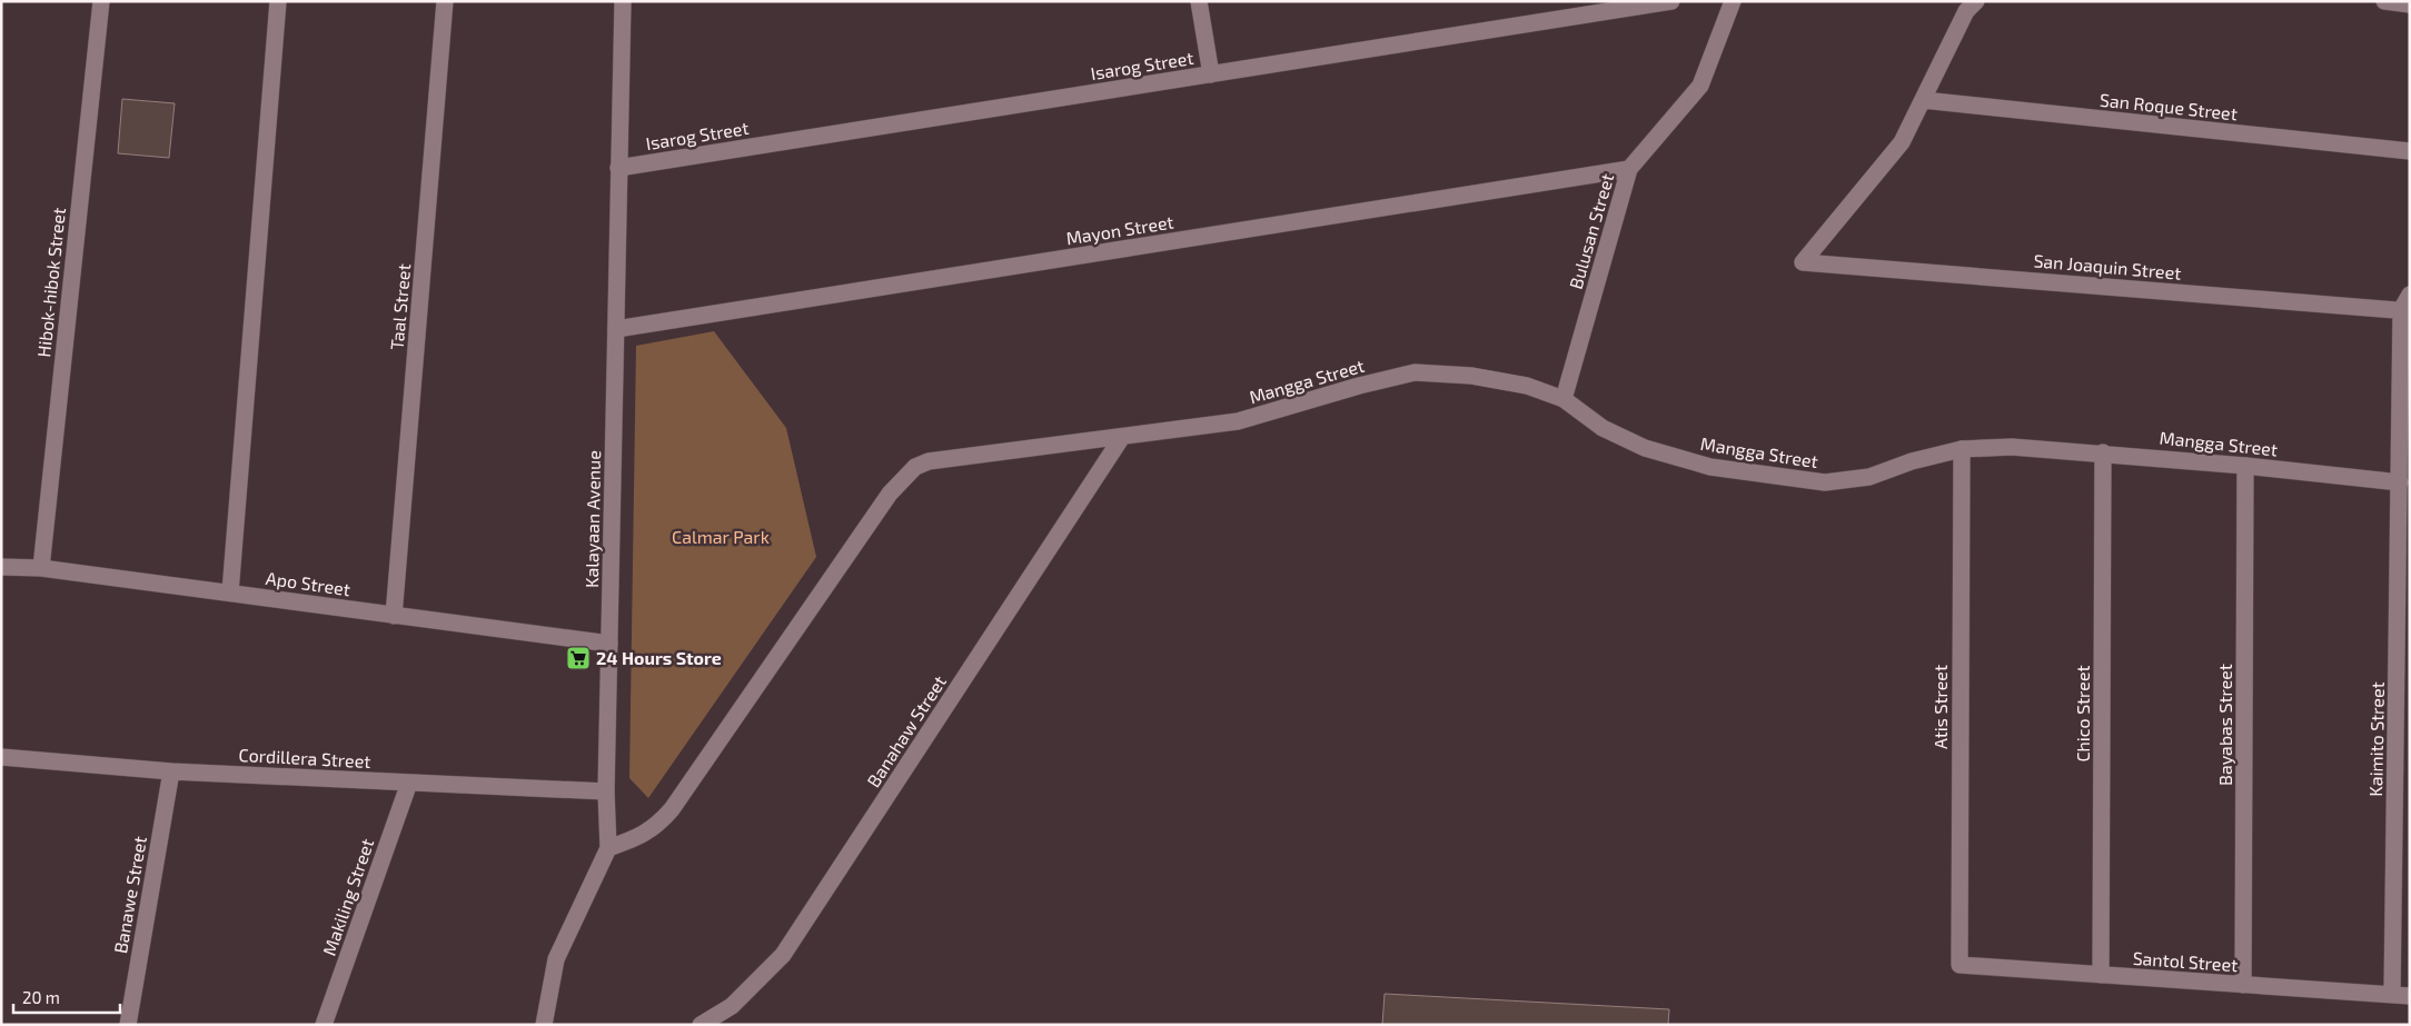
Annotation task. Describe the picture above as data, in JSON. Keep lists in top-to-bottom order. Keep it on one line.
{"streets":{"street":["Isarog Street","San Roque Street","Mayon Street","Bulusan Street","San Joaquin Street","Hibok-hibok Street","Taal Street","Mangga Street","Kalayaan Avenue","Apo Street","Atis Street","Chico Street","Bayabas Street","Banahaw Street","Kaimito Street","Cordillera Street","Banawe Street","Makiling Street","Santol Street"]},"crossings":[["Isarog Street","Kalayaan Avenue"],["San Roque Street","San Joaquin Street"],["Mayon Street","Bulusan Street"],["Mayon Street","Kalayaan Avenue"],["Bulusan Street","Mangga Street"],["San Joaquin Street","Kaimito Street"],["Hibok-hibok Street","Apo Street"],["Taal Street","Apo Street"],["Mangga Street","Kalayaan Avenue"],["Mangga Street","Atis Street"],["Mangga Street","Chico Street"],["Mangga Street","Bayabas Street"],["Mangga Street","Banahaw Street"],["Mangga Street","Kaimito Street"],["Kalayaan Avenue","Apo Street"],["Kalayaan Avenue","Cordillera Street"],["Atis Street","Santol Street"],["Chico Street","Santol Street"],["Bayabas Street","Santol Street"],["Kaimito Street","Santol Street"],["Cordillera Street","Banawe Street"],["Cordillera Street","Makiling Street"]],"parks":["Calmar Park"],"places":{"supermarket":["24 Hours Store"]},"scale_bar":"20 m"}
